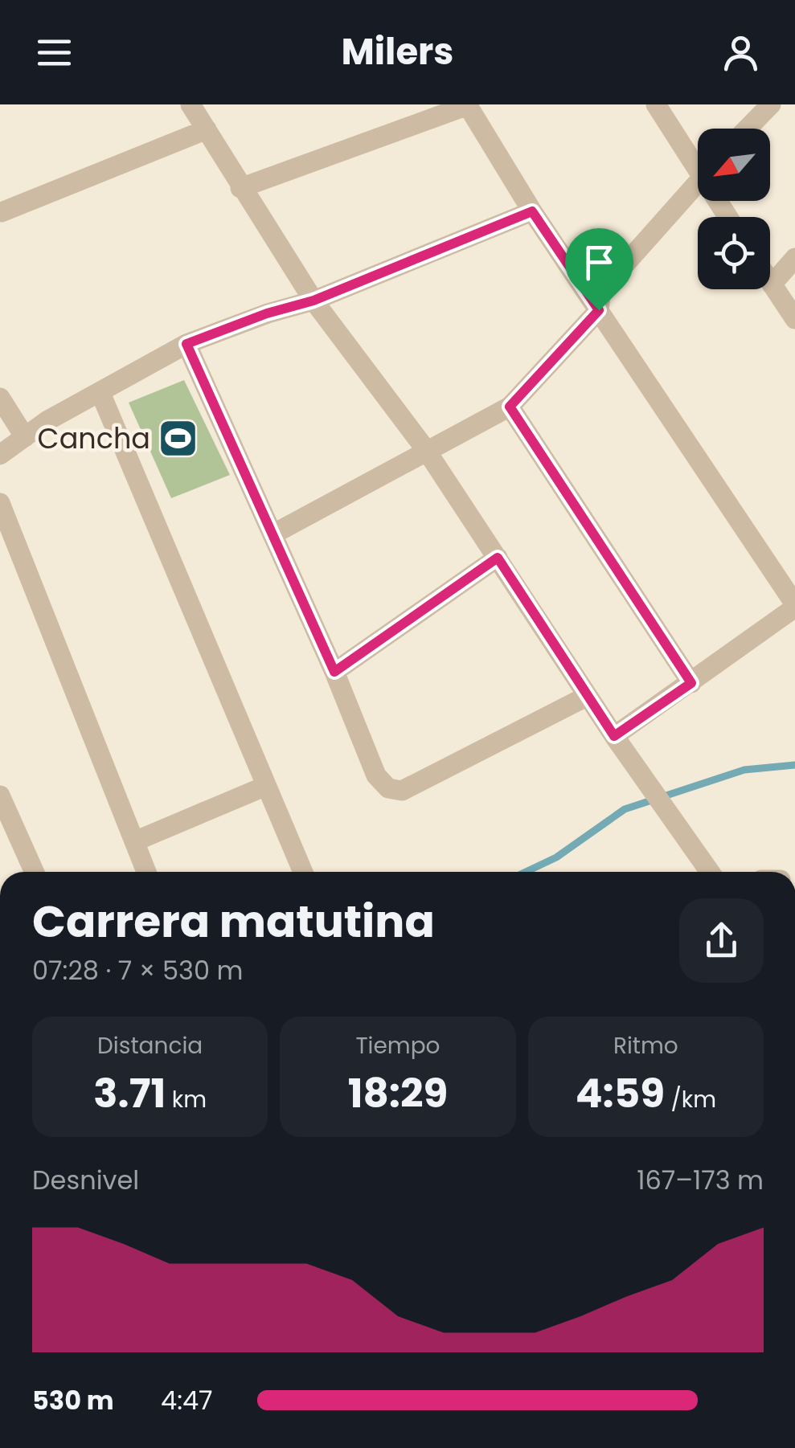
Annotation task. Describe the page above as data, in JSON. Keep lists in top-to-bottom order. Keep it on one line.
{"places":{"sports":["Cancha"]},"north":"bottom left","page":{"header":"Milers","heading":["Carrera matutina","07:28 · 7 × 530 m"],"stats":[["Distancia","3.71 km"],["Tiempo","18:29"],["Ritmo","4:59 /km"]],"chart":["Desnivel","167–173 m"],"list":[{"name":"530 m","note":"4:47"}]}}
